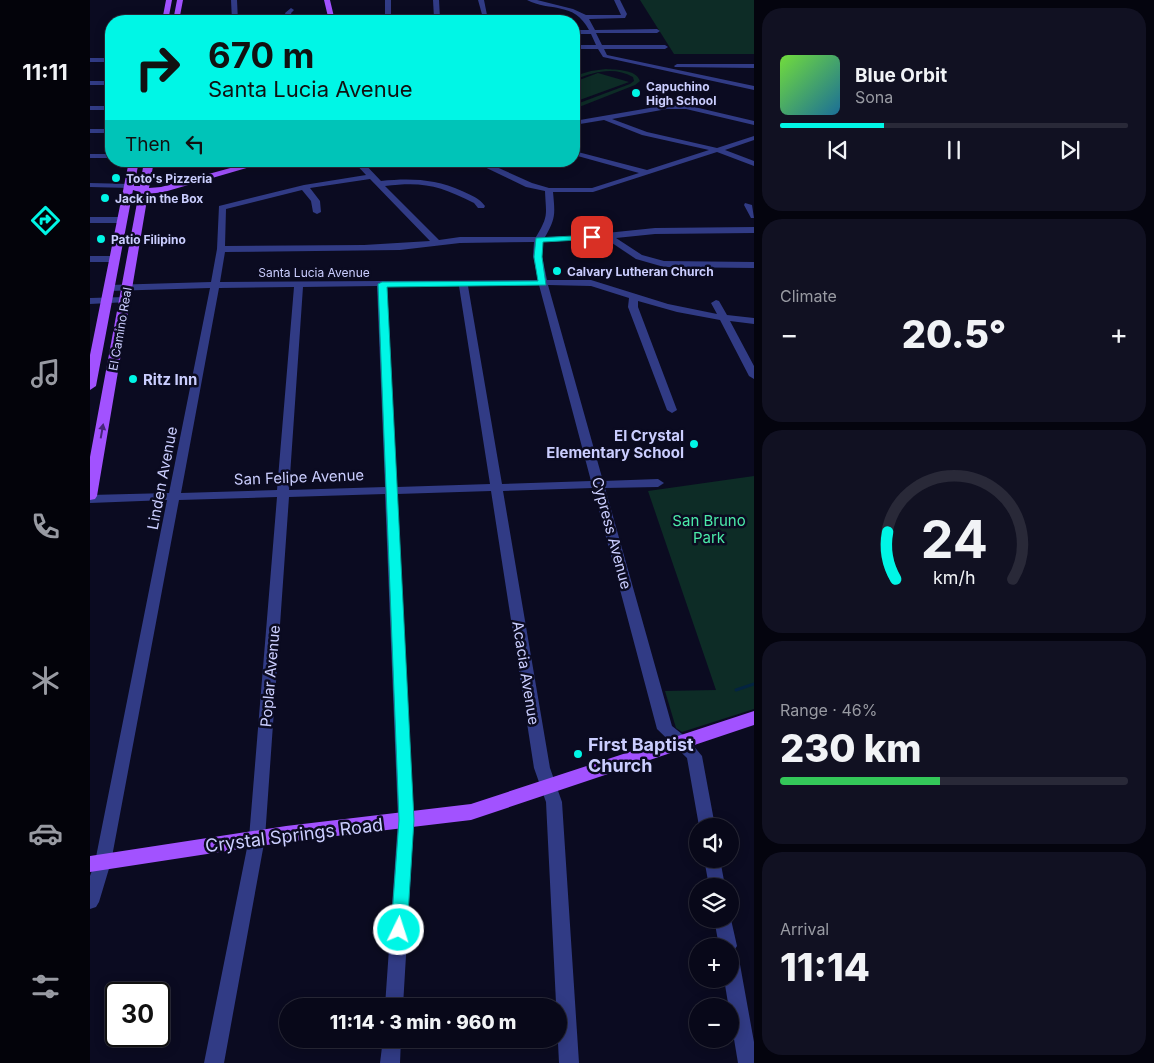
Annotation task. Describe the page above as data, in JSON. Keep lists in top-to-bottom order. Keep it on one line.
{"streets":{"main road":["El Camino Real","Crystal Springs Road"],"street":["Santa Lucia Avenue","San Felipe Avenue","Linden Avenue","Cypress Avenue","Acacia Avenue","Poplar Avenue"]},"crossings":[["Santa Lucia Avenue","El Camino Real"],["Santa Lucia Avenue","Linden Avenue"],["Santa Lucia Avenue","Cypress Avenue"],["Santa Lucia Avenue","Acacia Avenue"],["Santa Lucia Avenue","Poplar Avenue"],["El Camino Real","San Felipe Avenue"],["San Felipe Avenue","Linden Avenue"],["San Felipe Avenue","Cypress Avenue"],["San Felipe Avenue","Acacia Avenue"],["San Felipe Avenue","Poplar Avenue"],["Linden Avenue","Crystal Springs Road"],["Cypress Avenue","Crystal Springs Road"],["Acacia Avenue","Crystal Springs Road"],["Poplar Avenue","Crystal Springs Road"]],"parks":["San Bruno Park"],"places":["Capuchino High School","Toto's Pizzeria","Jack in the Box","Patio Filipino","Calvary Lutheran Church","Ritz Inn","El Crystal Elementary School","First Baptist Church"],"page":{"tabs":"11:11","turn":["670 m","Santa Lucia Avenue"],"song":["Blue Orbit","Sona"],"then":"Then","tile":["Climate",["Range · 46%","230 km"],["Arrival","11:14"]],"heat":["−","20.5°","+"],"map_buttons":["+","−"],"limit":"30","trip":"11:14 · 3 min · 960 m","gauge":["24","km/h"]}}
